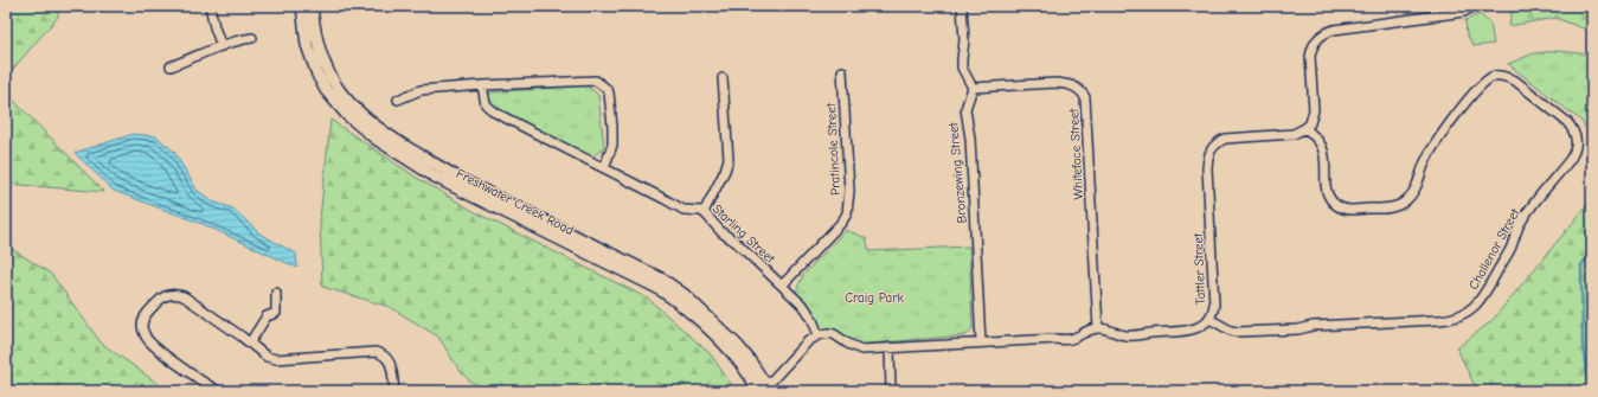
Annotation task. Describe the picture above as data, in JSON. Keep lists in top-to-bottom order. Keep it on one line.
{"streets":{"main road":["Freshwater Creek Road"],"street":["Pratincole Street","Whiteface Street","Bronzewing Street","Starling Street","Challenor Street","Tattler Street"]},"crossings":[["Pratincole Street","Starling Street"],["Whiteface Street","Bronzewing Street"],["Whiteface Street","Tattler Street"],["Challenor Street","Tattler Street"]],"parks":["Craig Park"]}
